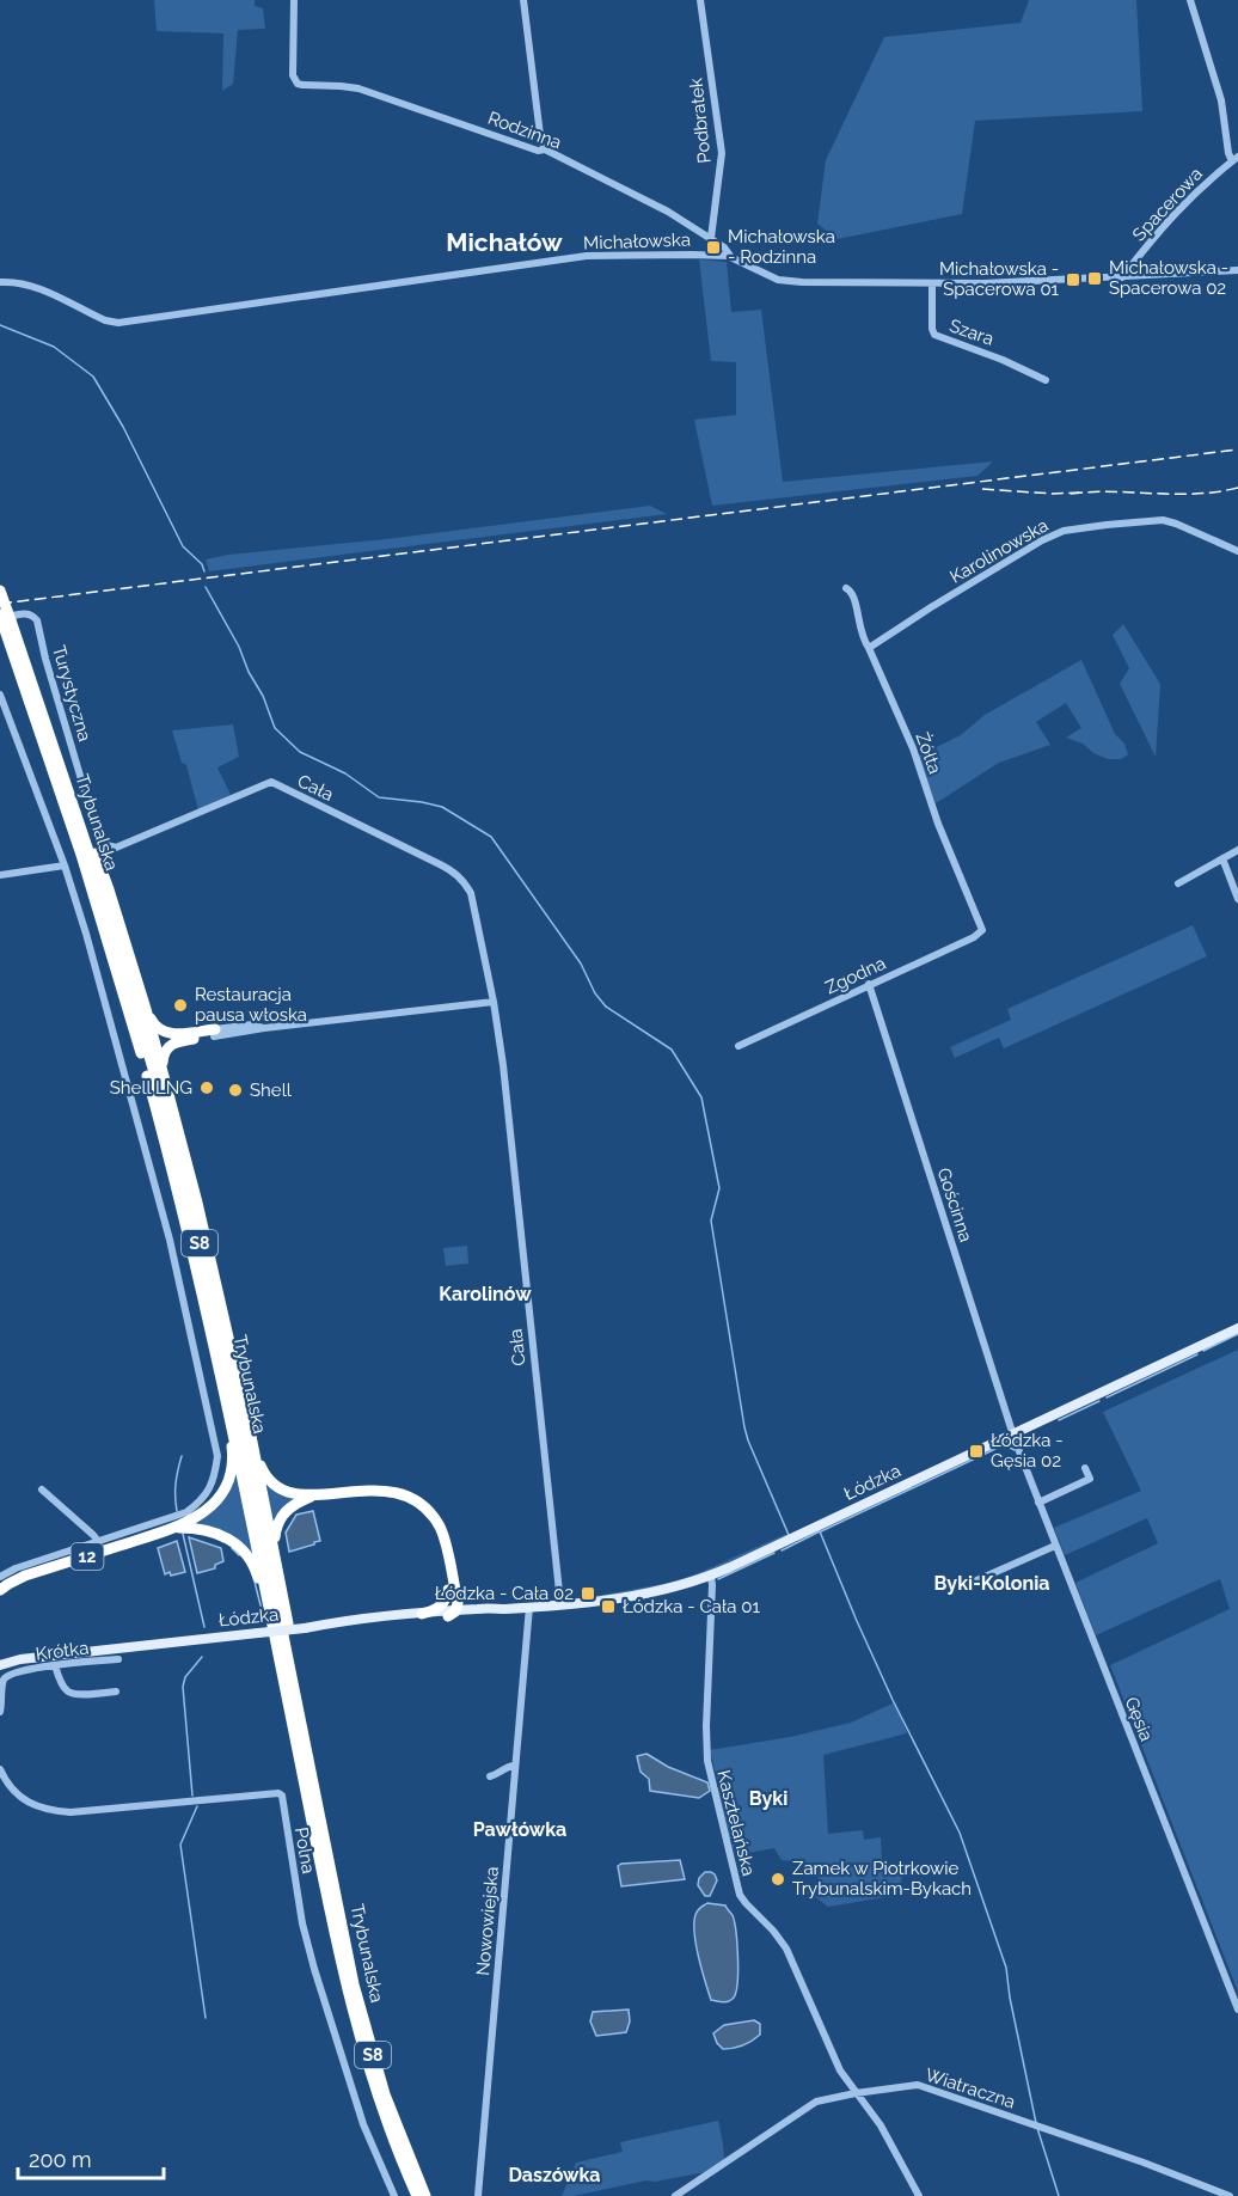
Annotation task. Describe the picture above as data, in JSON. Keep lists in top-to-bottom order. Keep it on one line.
{"streets":{"highway":["Trybunalska","S8","12"],"main road":["Łódzka"],"street":["Podbratek","Rodzinna","Spacerowa","Michałowska","Szara","Karolinowska","Turystyczna","Żółta","Cała","Zgodna","Gościnna","Krótka","Gęsia","Kasztelańska","Polna","Nowowiejska","Wiatraczna"]},"crossings":[["Podbratek","Rodzinna"],["Rodzinna","Michałowska"],["Spacerowa","Michałowska"],["Michałowska","Szara"],["Karolinowska","Żółta"],["Turystyczna","Cała"],["Turystyczna","Trybunalska"],["Żółta","Zgodna"],["Cała","Łódzka"],["Trybunalska","12"],["Zgodna","Gościnna"],["Gościnna","Łódzka"],["Gościnna","Gęsia"],["Łódzka","Gęsia"],["Łódzka","Kasztelańska"],["Łódzka","Nowowiejska"],["Kasztelańska","Wiatraczna"]],"districts":["Michałów","Karolinów","Byki-Kolonia","Byki","Pawłówka","Daszówka"],"places":{"transit":["Michałowska - Rodzinna","Michałowska - Spacerowa 02","Michałowska - Spacerowa 01","Łódzka - Gęsia 02","Łódzka - Cała 02","Łódzka - Cała 01"],"other":["Restauracja pausa włoska","Shell LNG","Shell","Zamek w Piotrkowie Trybunalskim-Bykach"]},"scale_bar":"200 m"}
